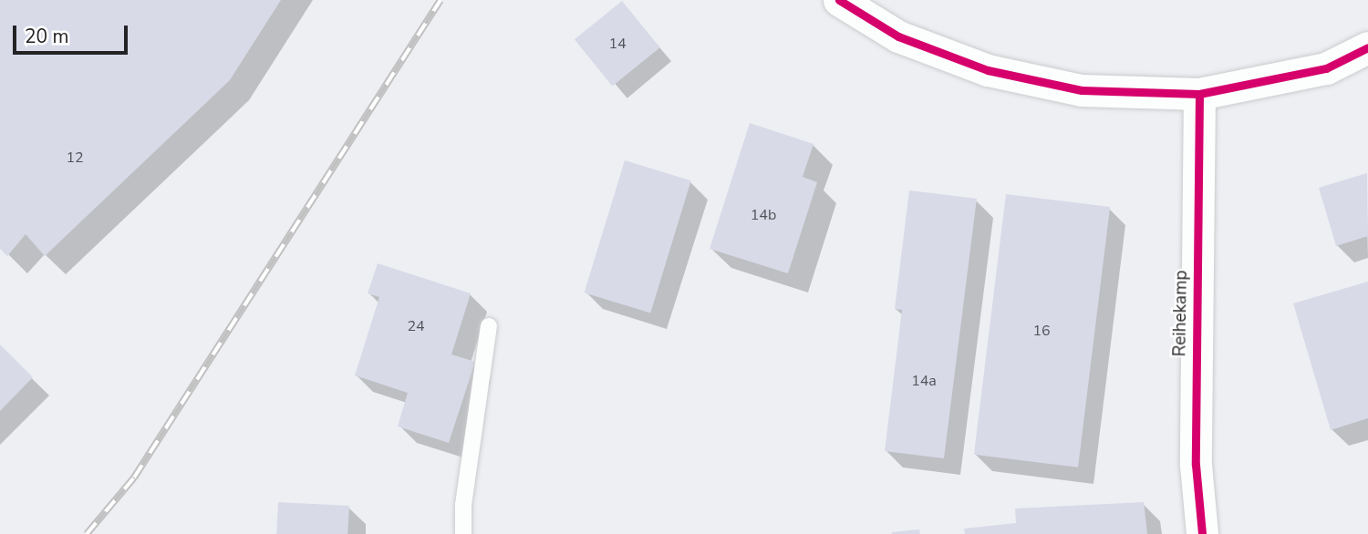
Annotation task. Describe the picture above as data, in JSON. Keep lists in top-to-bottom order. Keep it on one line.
{"streets":{"street":["Reihekamp"]},"house_numbers":["14","12","14b","24","16","14a"],"scale_bar":"20 m"}
